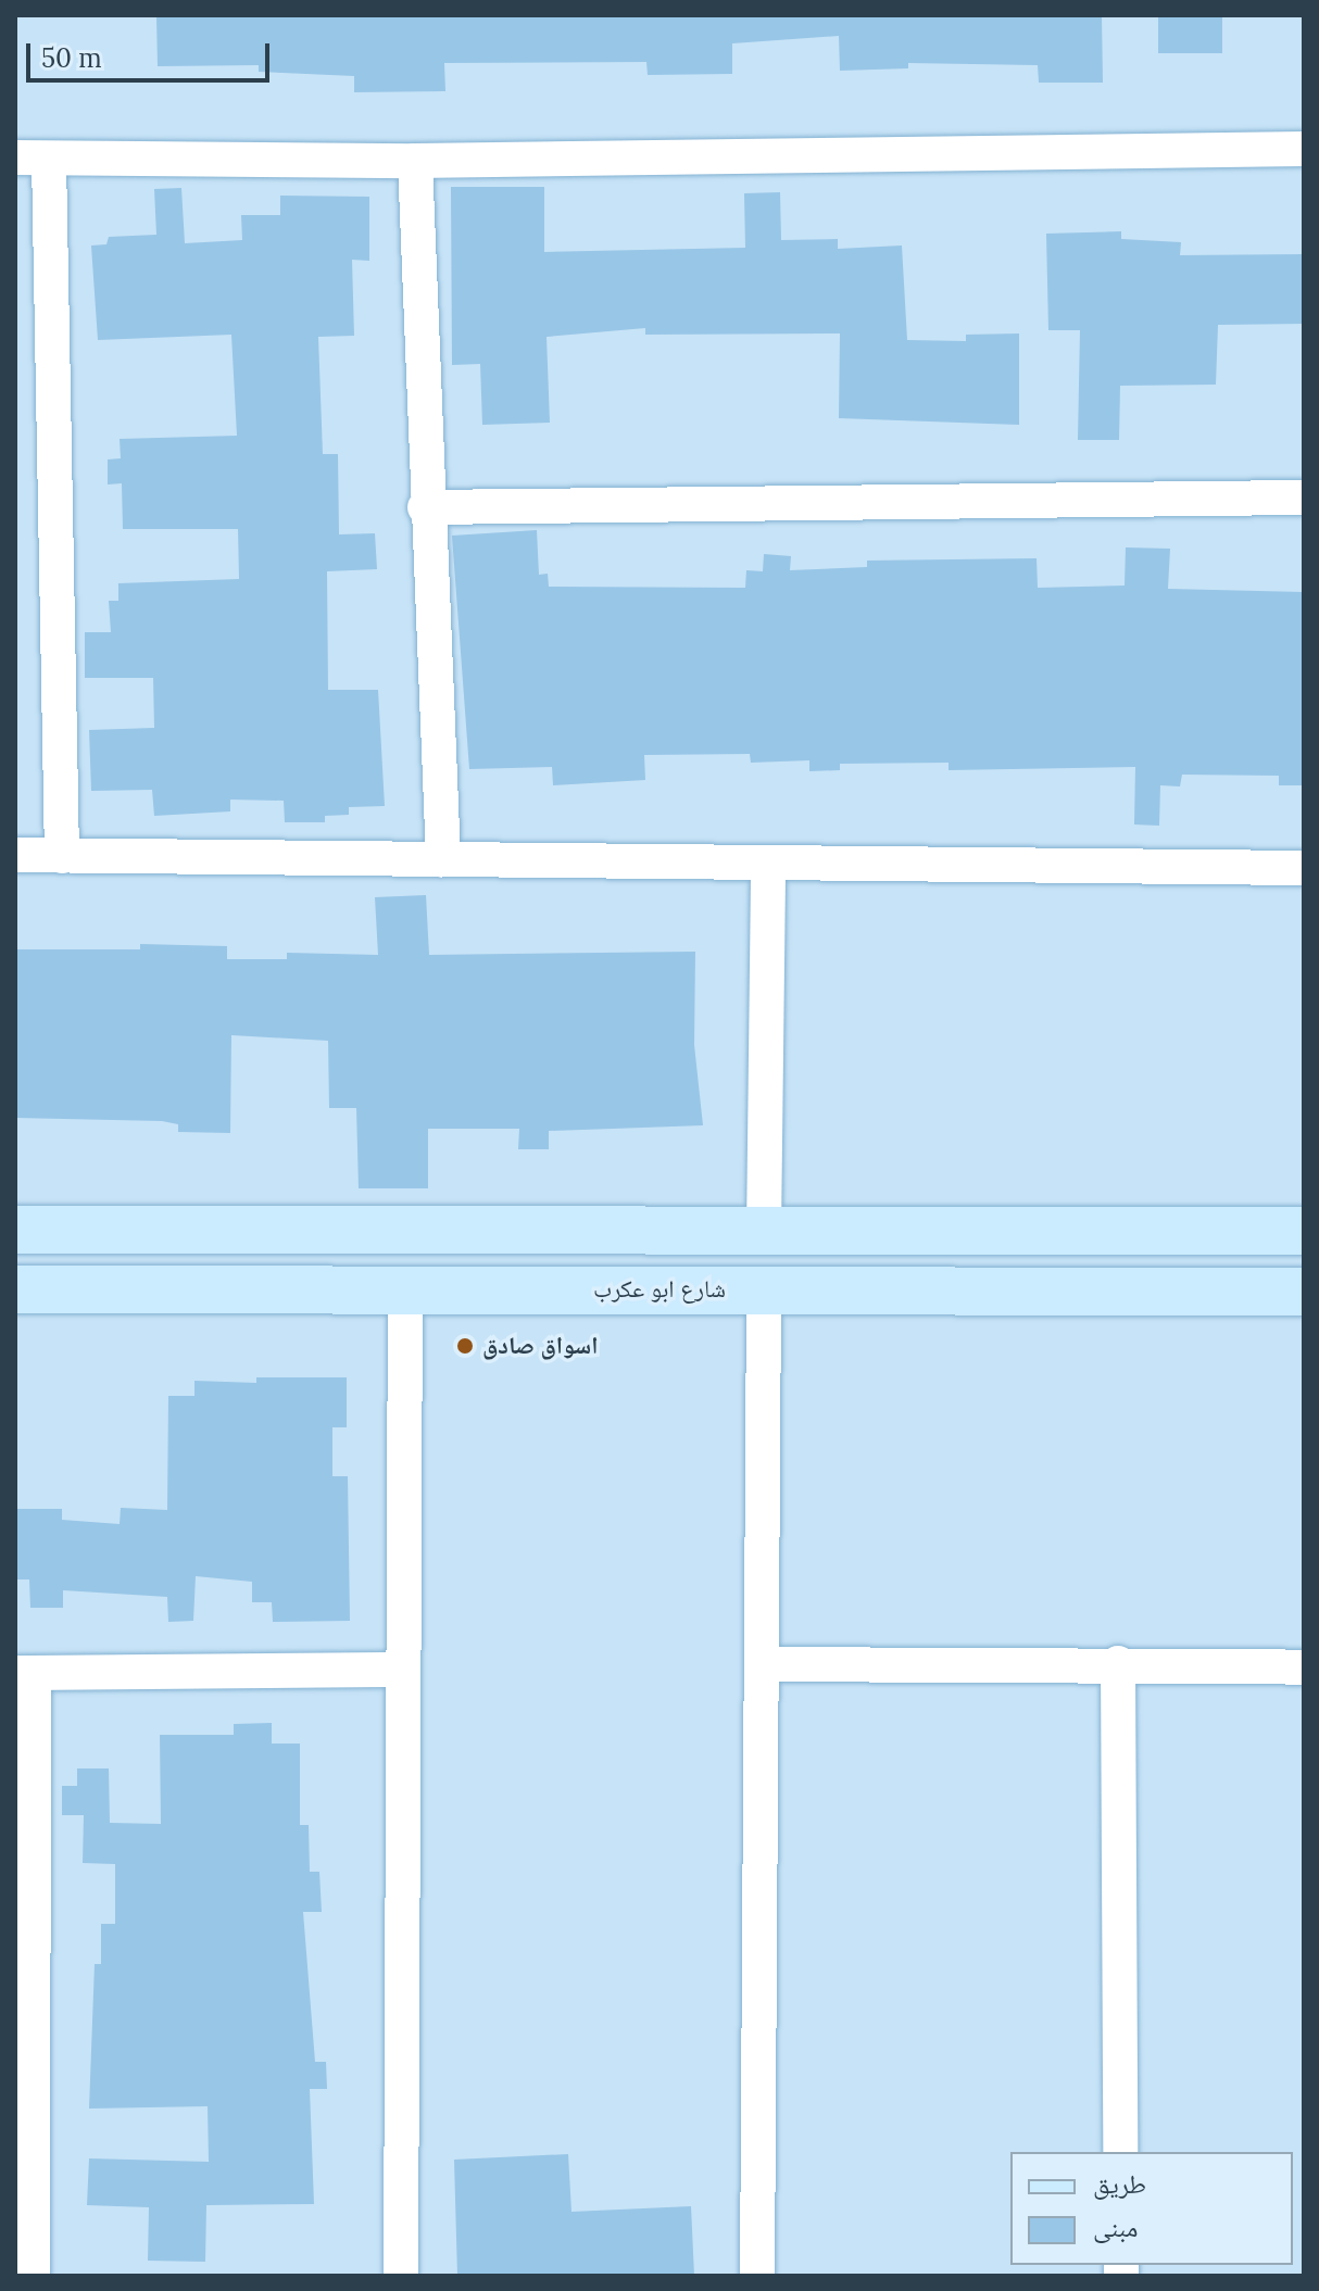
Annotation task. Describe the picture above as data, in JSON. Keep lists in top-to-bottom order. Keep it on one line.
{"streets":{"street":["شارع ابو عكرب"]},"places":["اسواق صادق"],"legend":["طريق","مبنى"],"scale_bar":"50 m"}
